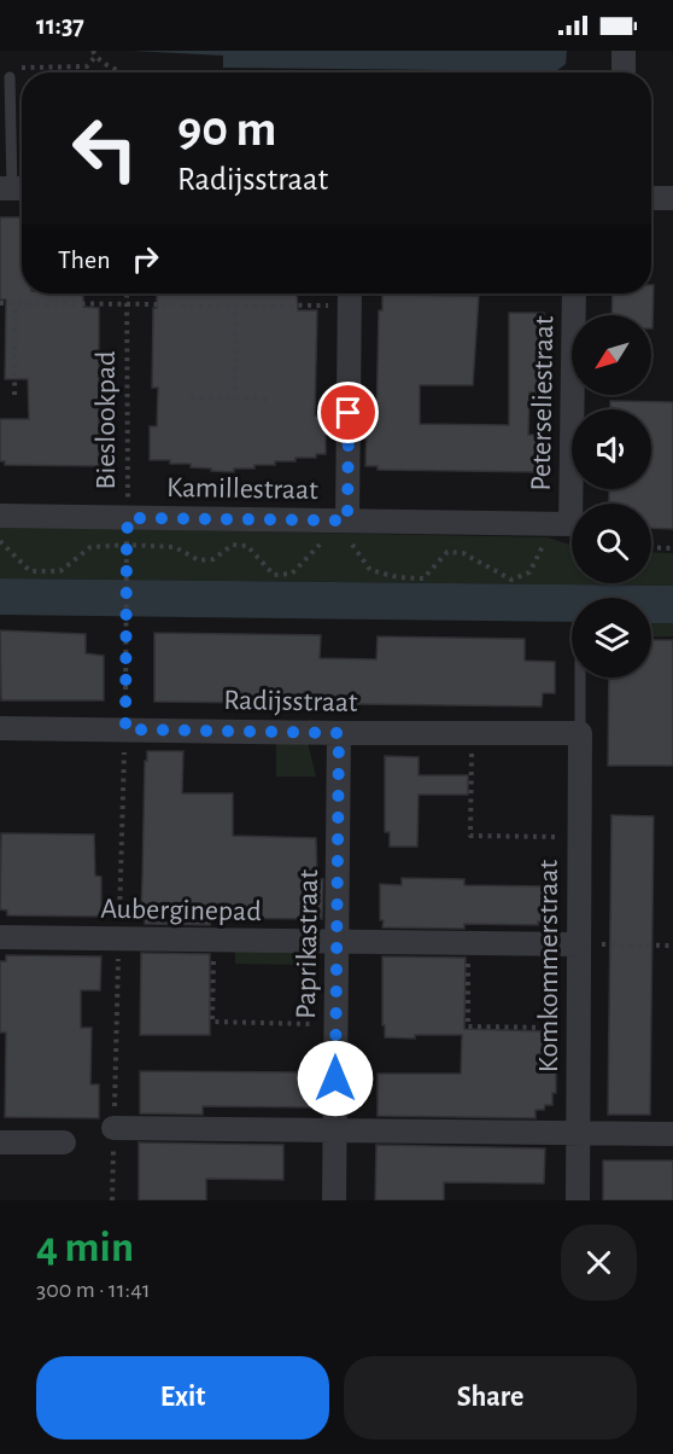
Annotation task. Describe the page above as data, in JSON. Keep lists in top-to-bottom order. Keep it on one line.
{"streets":{"street":["Peterseliestraat","Kamillestraat","Radijsstraat","Auberginepad","Paprikastraat","Komkommerstraat"],"path":["Bieslookpad"]},"crossings":[["Peterseliestraat","Kamillestraat"],["Bieslookpad","Kamillestraat"],["Bieslookpad","Radijsstraat"],["Radijsstraat","Paprikastraat"],["Radijsstraat","Komkommerstraat"],["Auberginepad","Paprikastraat"],["Auberginepad","Komkommerstraat"]],"north":"bottom left","page":{"status":"11:37","turn":["90 m","Radijsstraat"],"then":"Then","heading":["4 min","300 m · 11:41"],"buttons":["Exit","Share"]}}
